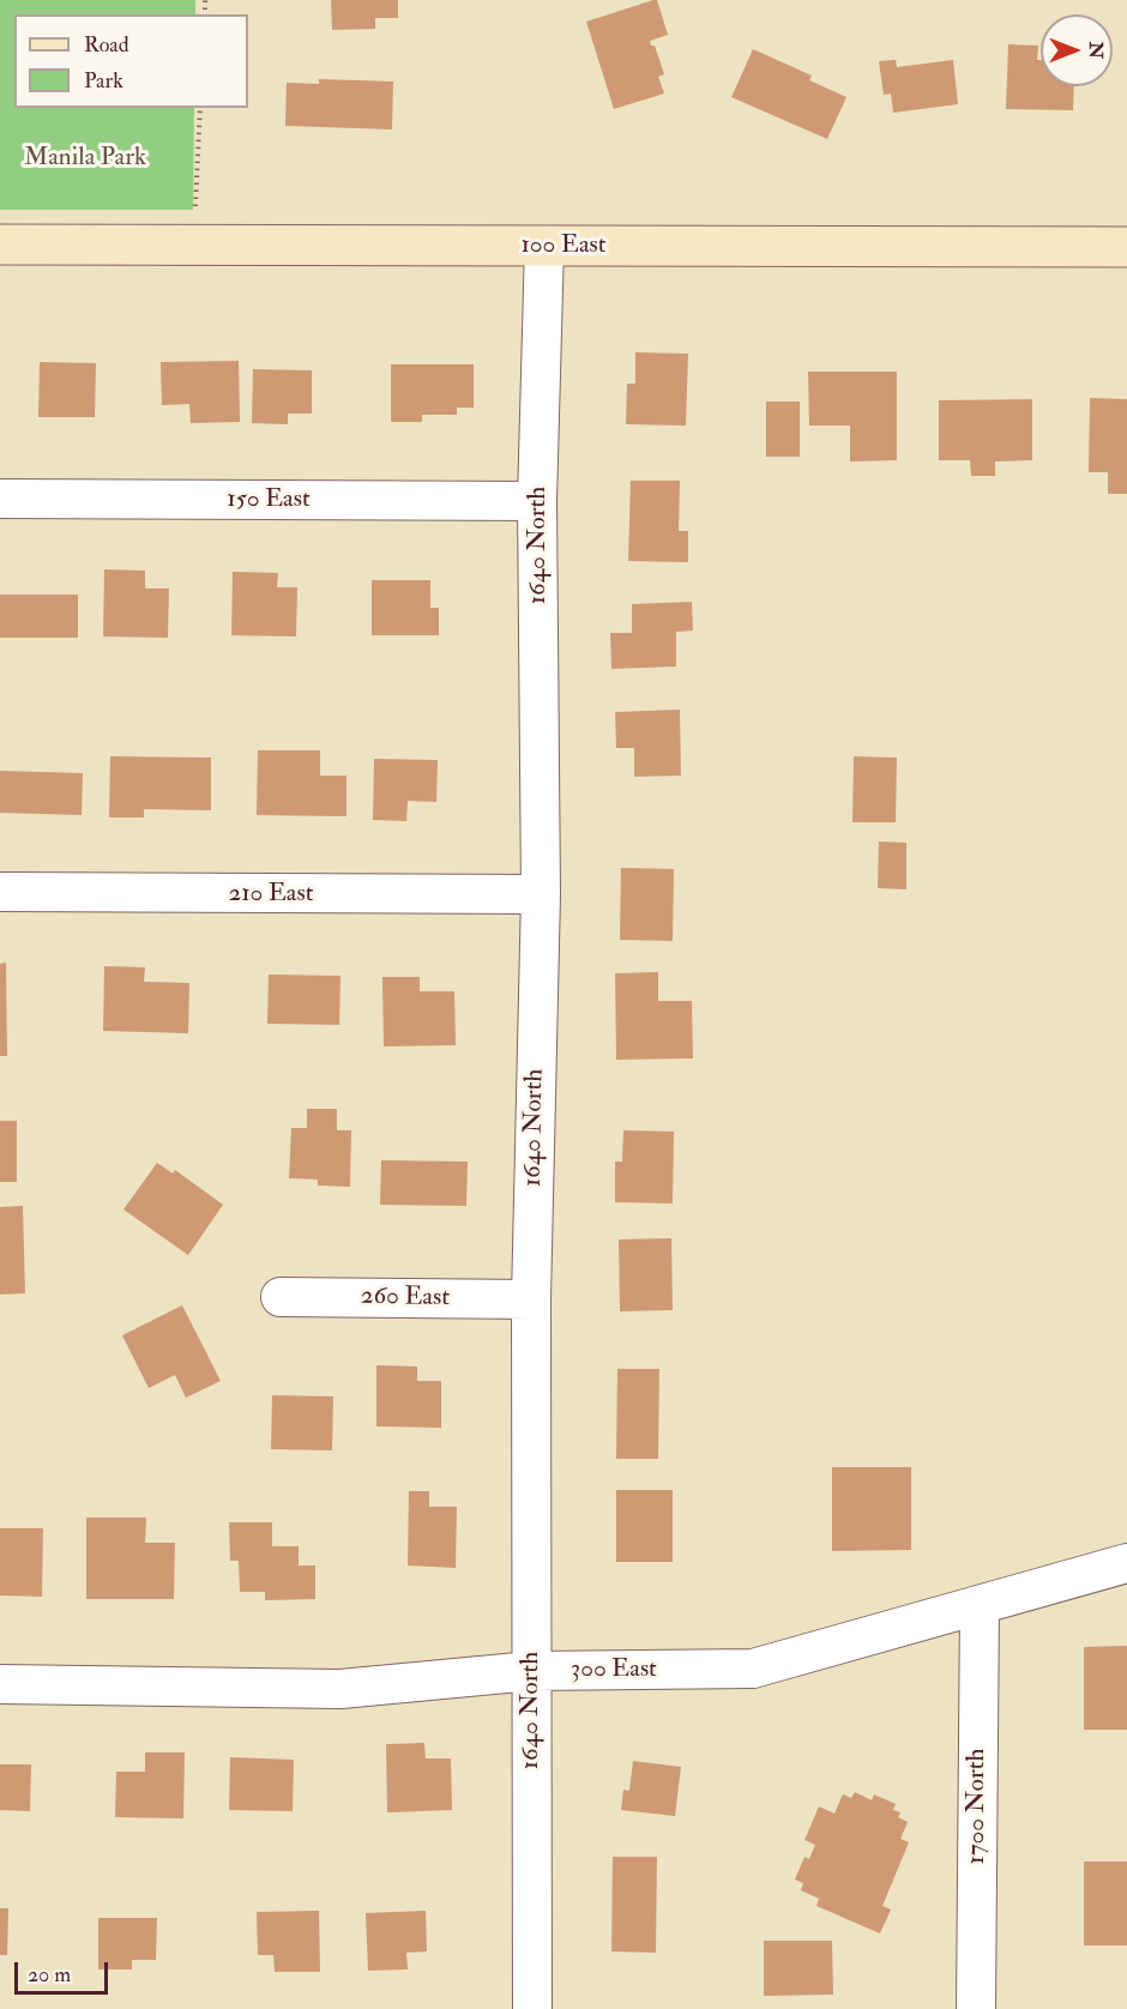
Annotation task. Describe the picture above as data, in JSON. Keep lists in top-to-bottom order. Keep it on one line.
{"streets":{"main road":["100 East"],"street":["150 East","1640 North","210 East","260 East","300 East","1700 North"]},"crossings":[["100 East","1640 North"],["150 East","1640 North"],["1640 North","210 East"],["1640 North","260 East"],["1640 North","300 East"],["300 East","1700 North"]],"parks":["Manila Park"],"legend":["Road","Park"],"scale_bar":"20 m","north":"right"}
